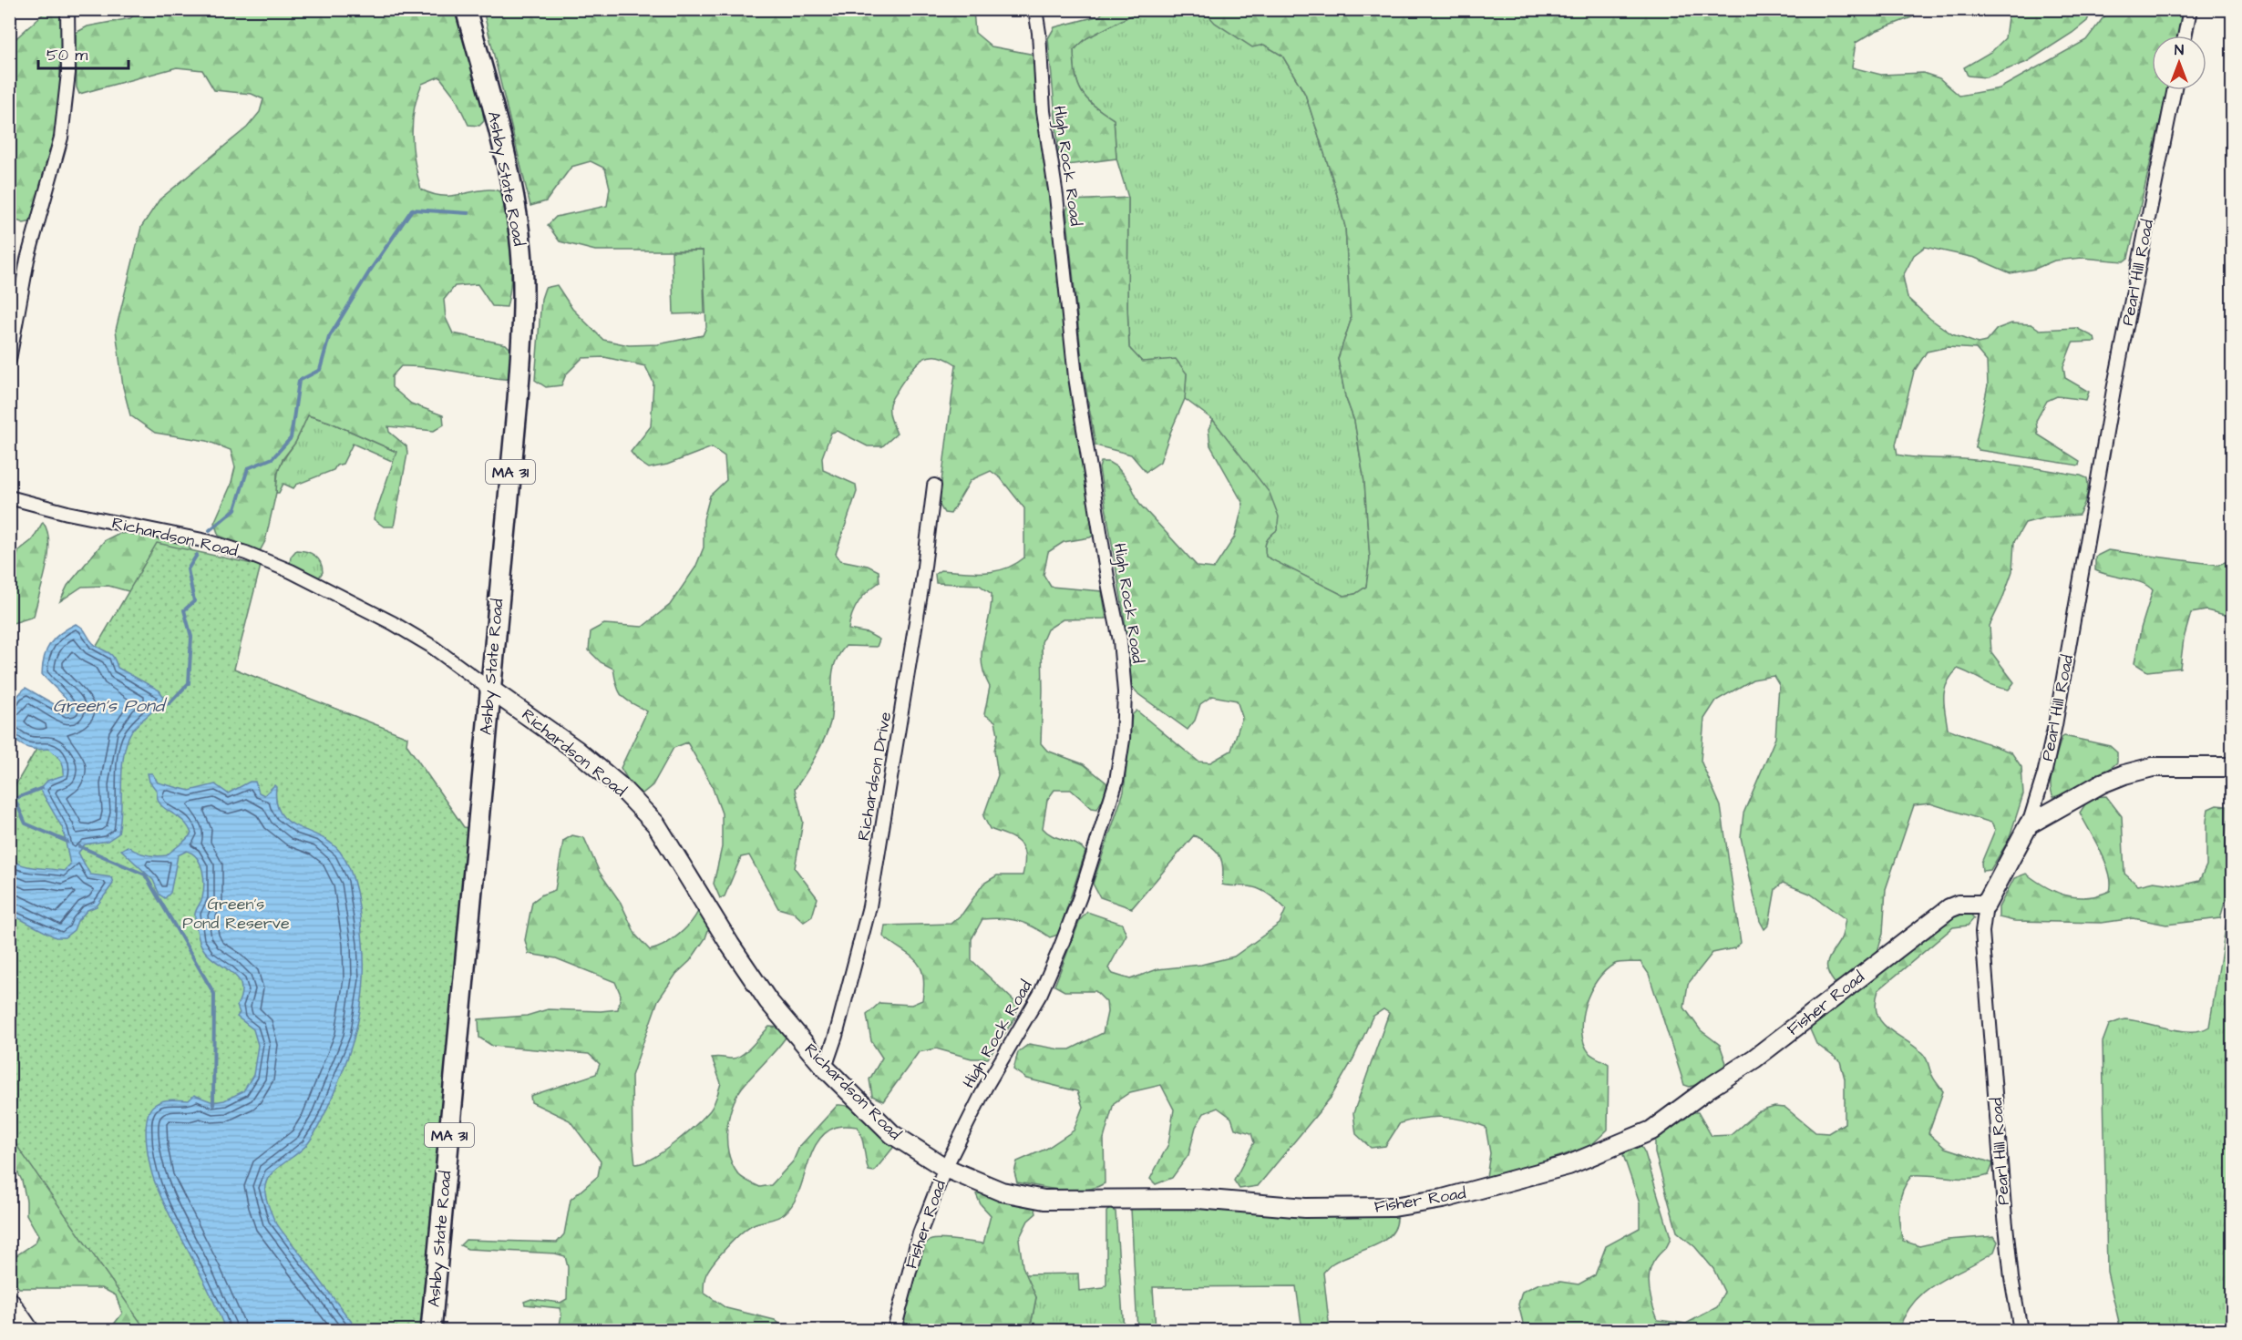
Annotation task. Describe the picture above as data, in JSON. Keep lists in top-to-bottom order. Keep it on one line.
{"streets":{"main road":["Ashby State Road","MA 31"],"street":["High Rock Road","Pearl Hill Road","Richardson Road","Richardson Drive","Fisher Road"]},"crossings":[["High Rock Road","Richardson Road"],["High Rock Road","Fisher Road"],["Ashby State Road","Richardson Road"],["Pearl Hill Road","Fisher Road"],["Richardson Road","Richardson Drive"],["Richardson Road","Fisher Road"]],"water":["Green's Pond"],"parks":["Green's Pond Reserve"],"scale_bar":"50 m","north":"top"}
